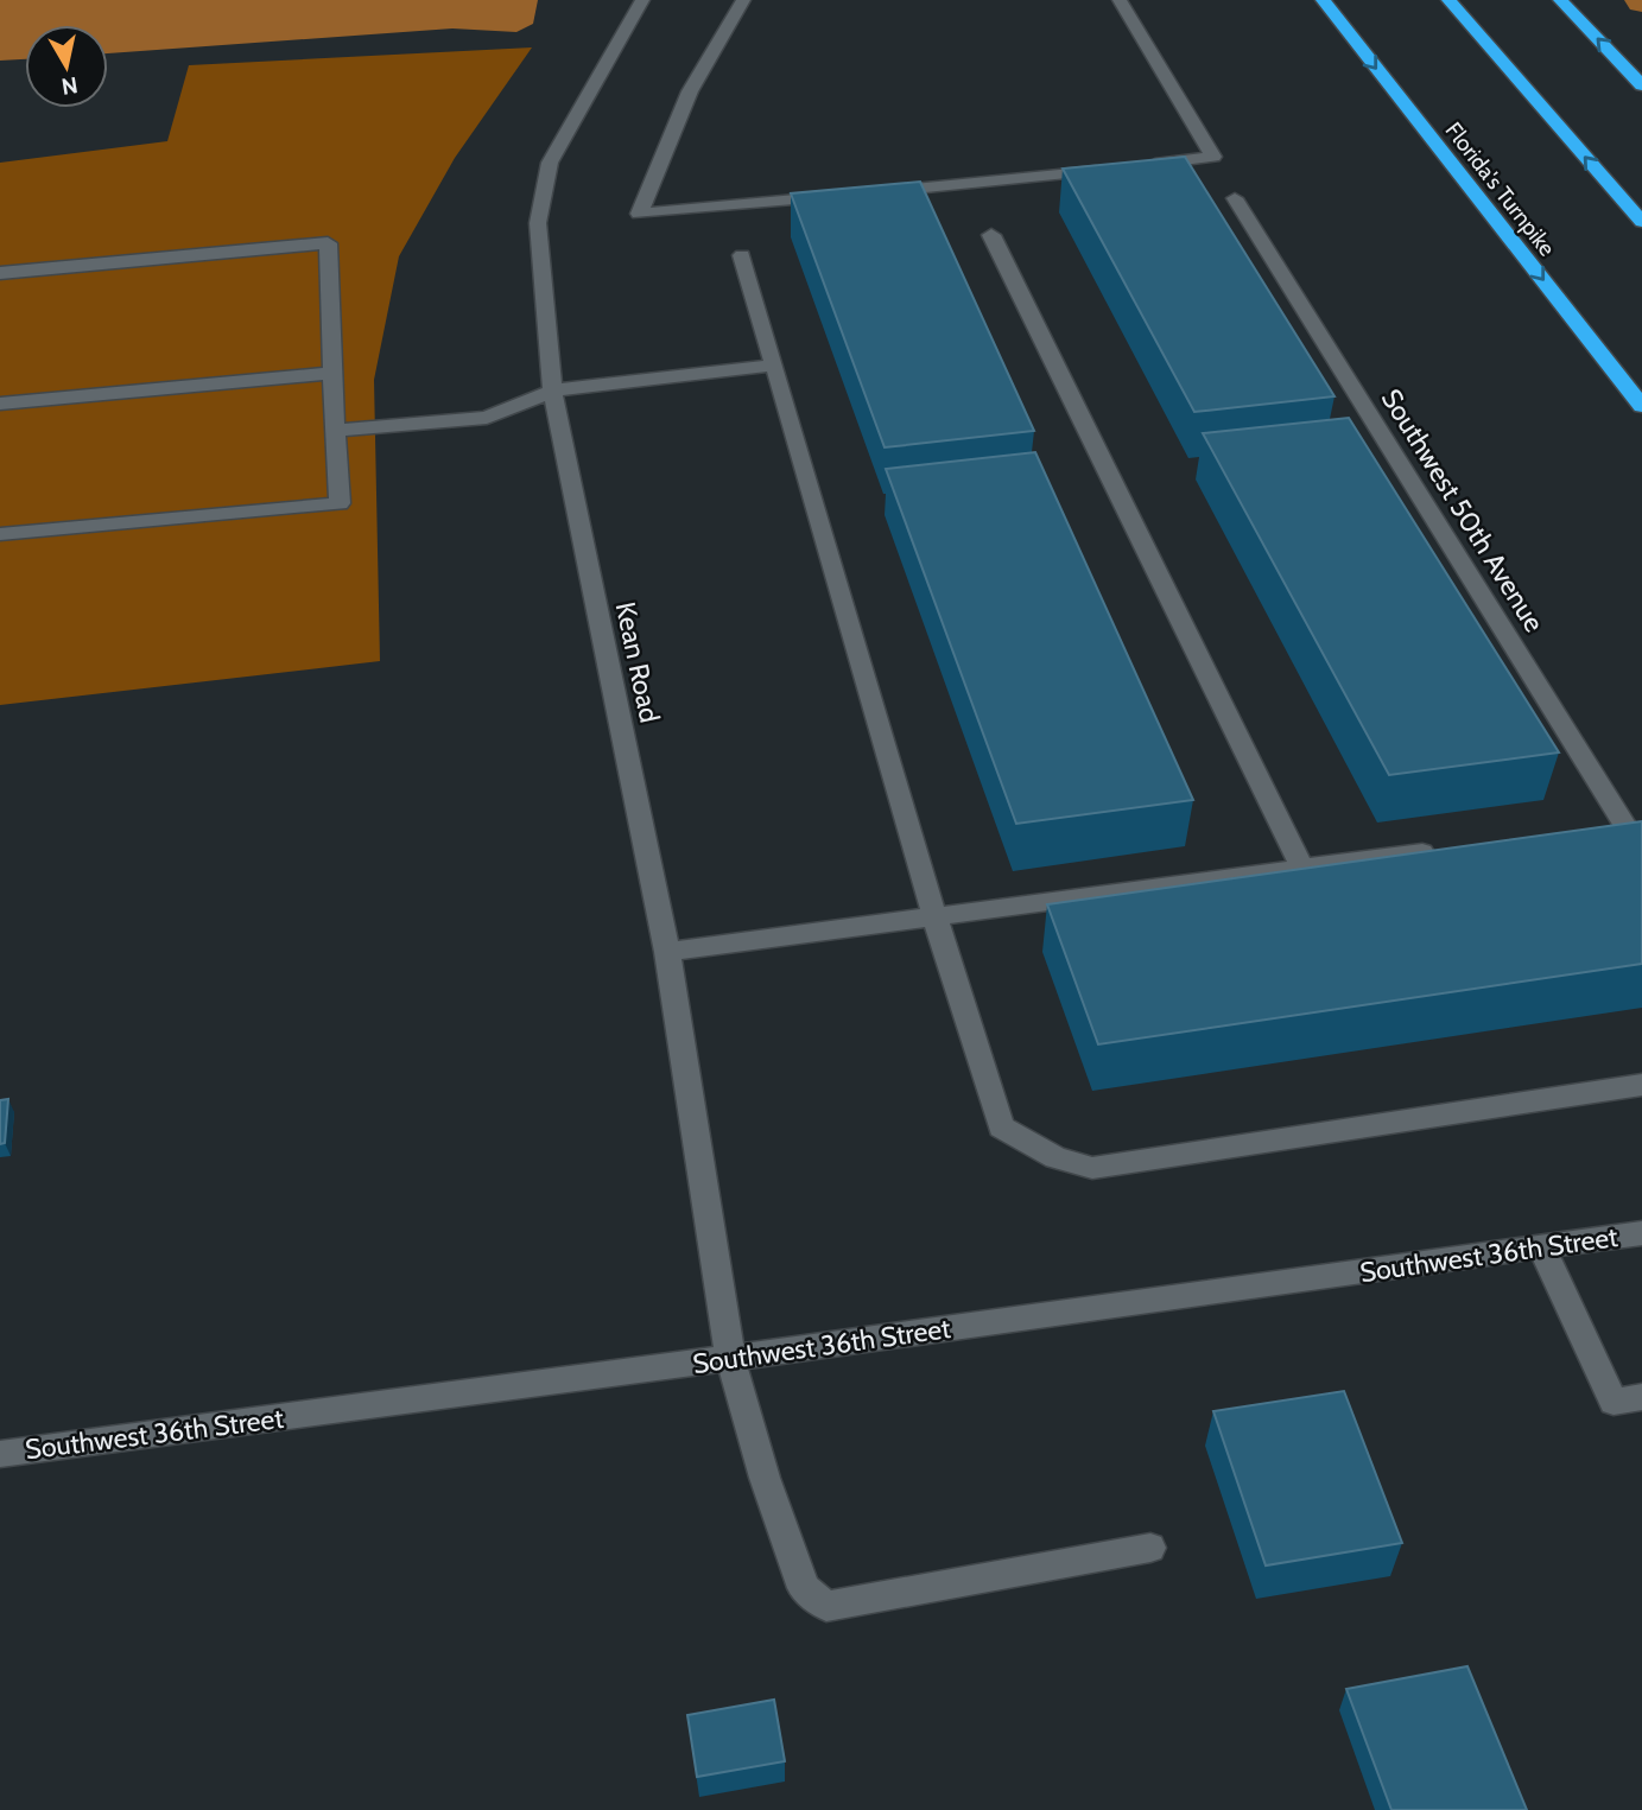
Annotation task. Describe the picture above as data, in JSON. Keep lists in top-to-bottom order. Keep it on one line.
{"streets":{"highway":["Florida's Turnpike"],"street":["Southwest 50th Avenue","Kean Road","Southwest 36th Street"]},"crossings":[["Kean Road","Southwest 36th Street"]],"north":"bottom"}
